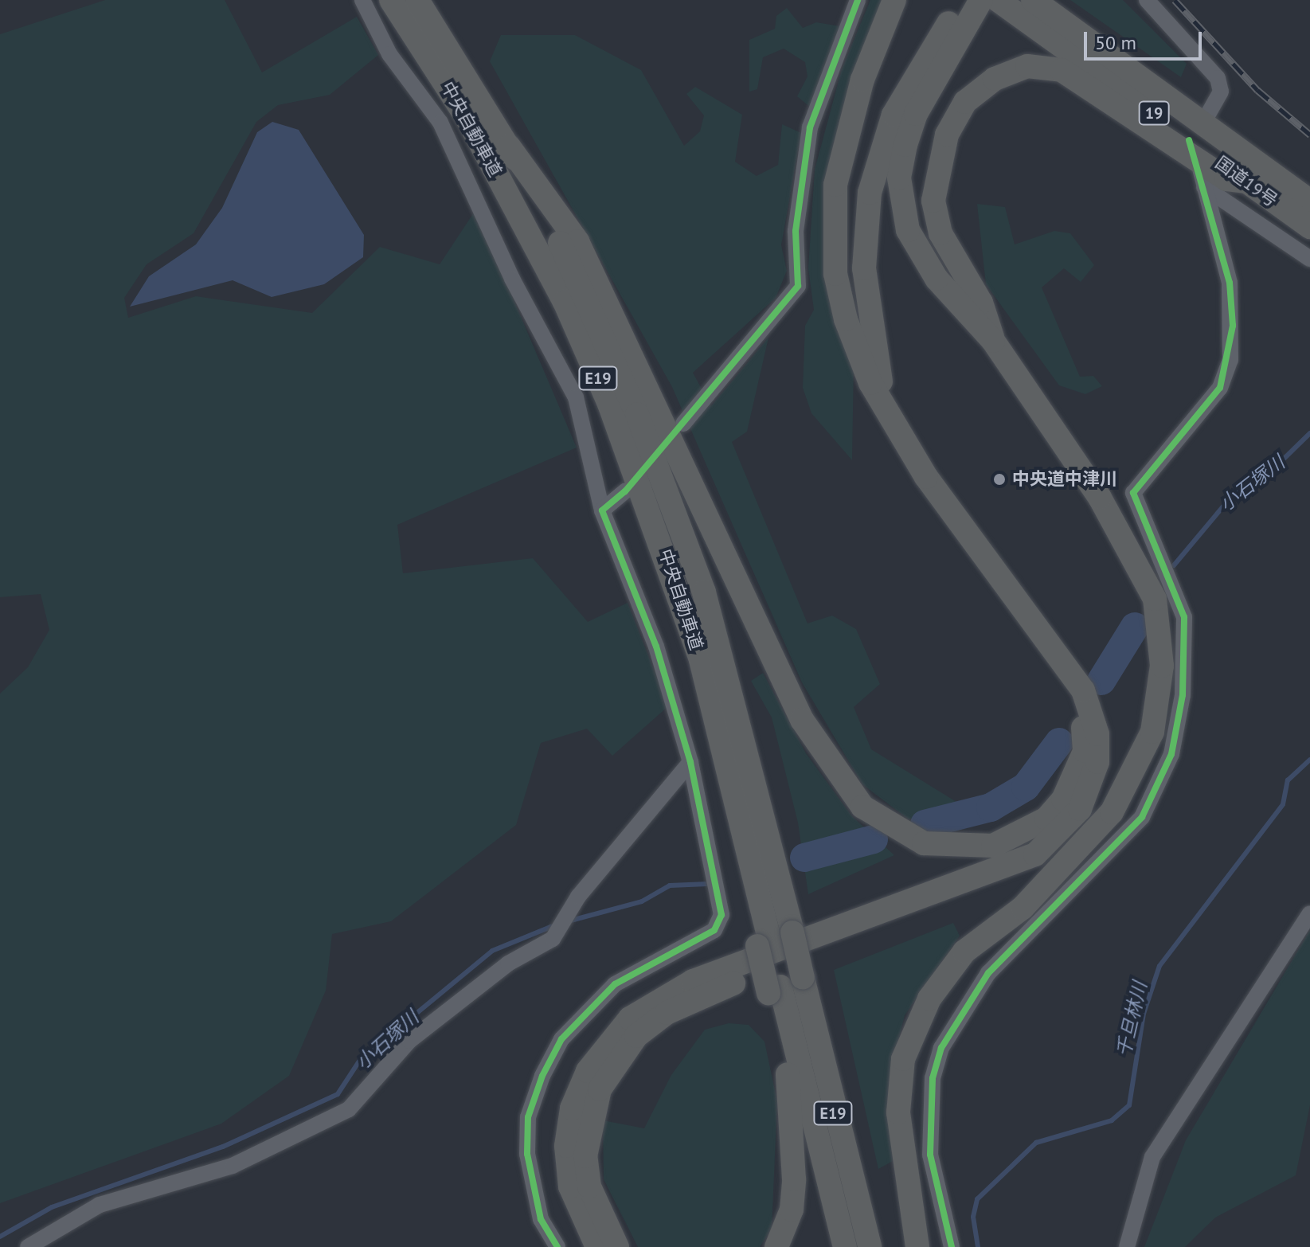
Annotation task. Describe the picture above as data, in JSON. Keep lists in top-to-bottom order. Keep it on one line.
{"streets":{"highway":["19","中央自動車道","国道19号","E19"]},"water":["小石塚川","千旦林川"],"places":["中央道中津川"],"scale_bar":"50 m"}
